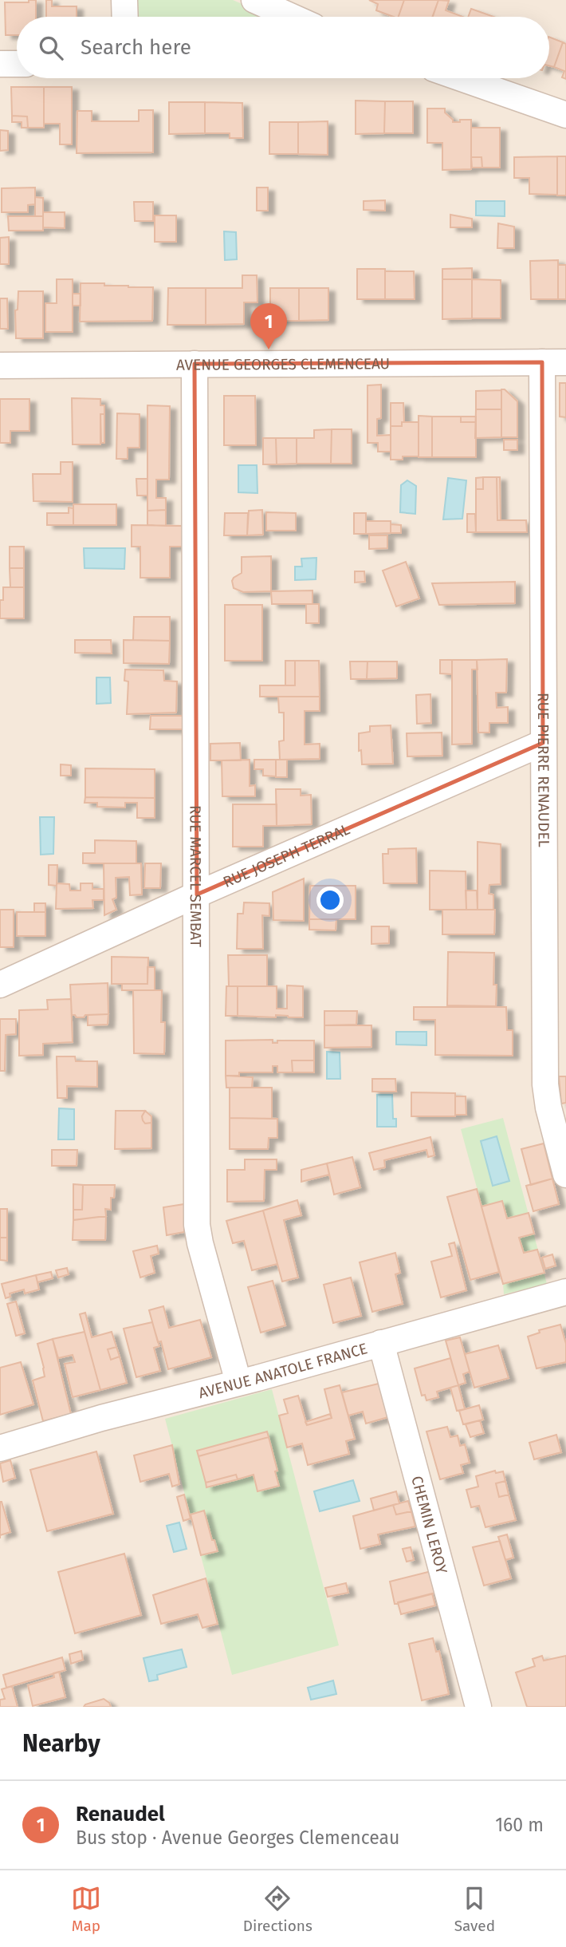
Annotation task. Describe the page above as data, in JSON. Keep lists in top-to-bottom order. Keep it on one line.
{"streets":{"street":["AVENUE GEORGES CLEMENCEAU","RUE PIERRE RENAUDEL","RUE JOSEPH TERRAL","RUE MARCEL SEMBAT","AVENUE ANATOLE FRANCE","CHEMIN LEROY"]},"crossings":[["AVENUE GEORGES CLEMENCEAU","RUE PIERRE RENAUDEL"],["AVENUE GEORGES CLEMENCEAU","RUE MARCEL SEMBAT"],["RUE PIERRE RENAUDEL","RUE JOSEPH TERRAL"],["RUE JOSEPH TERRAL","RUE MARCEL SEMBAT"],["RUE MARCEL SEMBAT","AVENUE ANATOLE FRANCE"],["AVENUE ANATOLE FRANCE","CHEMIN LEROY"]],"page":{"search":"Search here","pins":"1","heading":"Nearby","list":[{"mark":"1","name":"Renaudel","note":"Bus stop · Avenue Georges Clemenceau","value":"160 m"}],"nav":["Map","Directions","Saved"]}}
